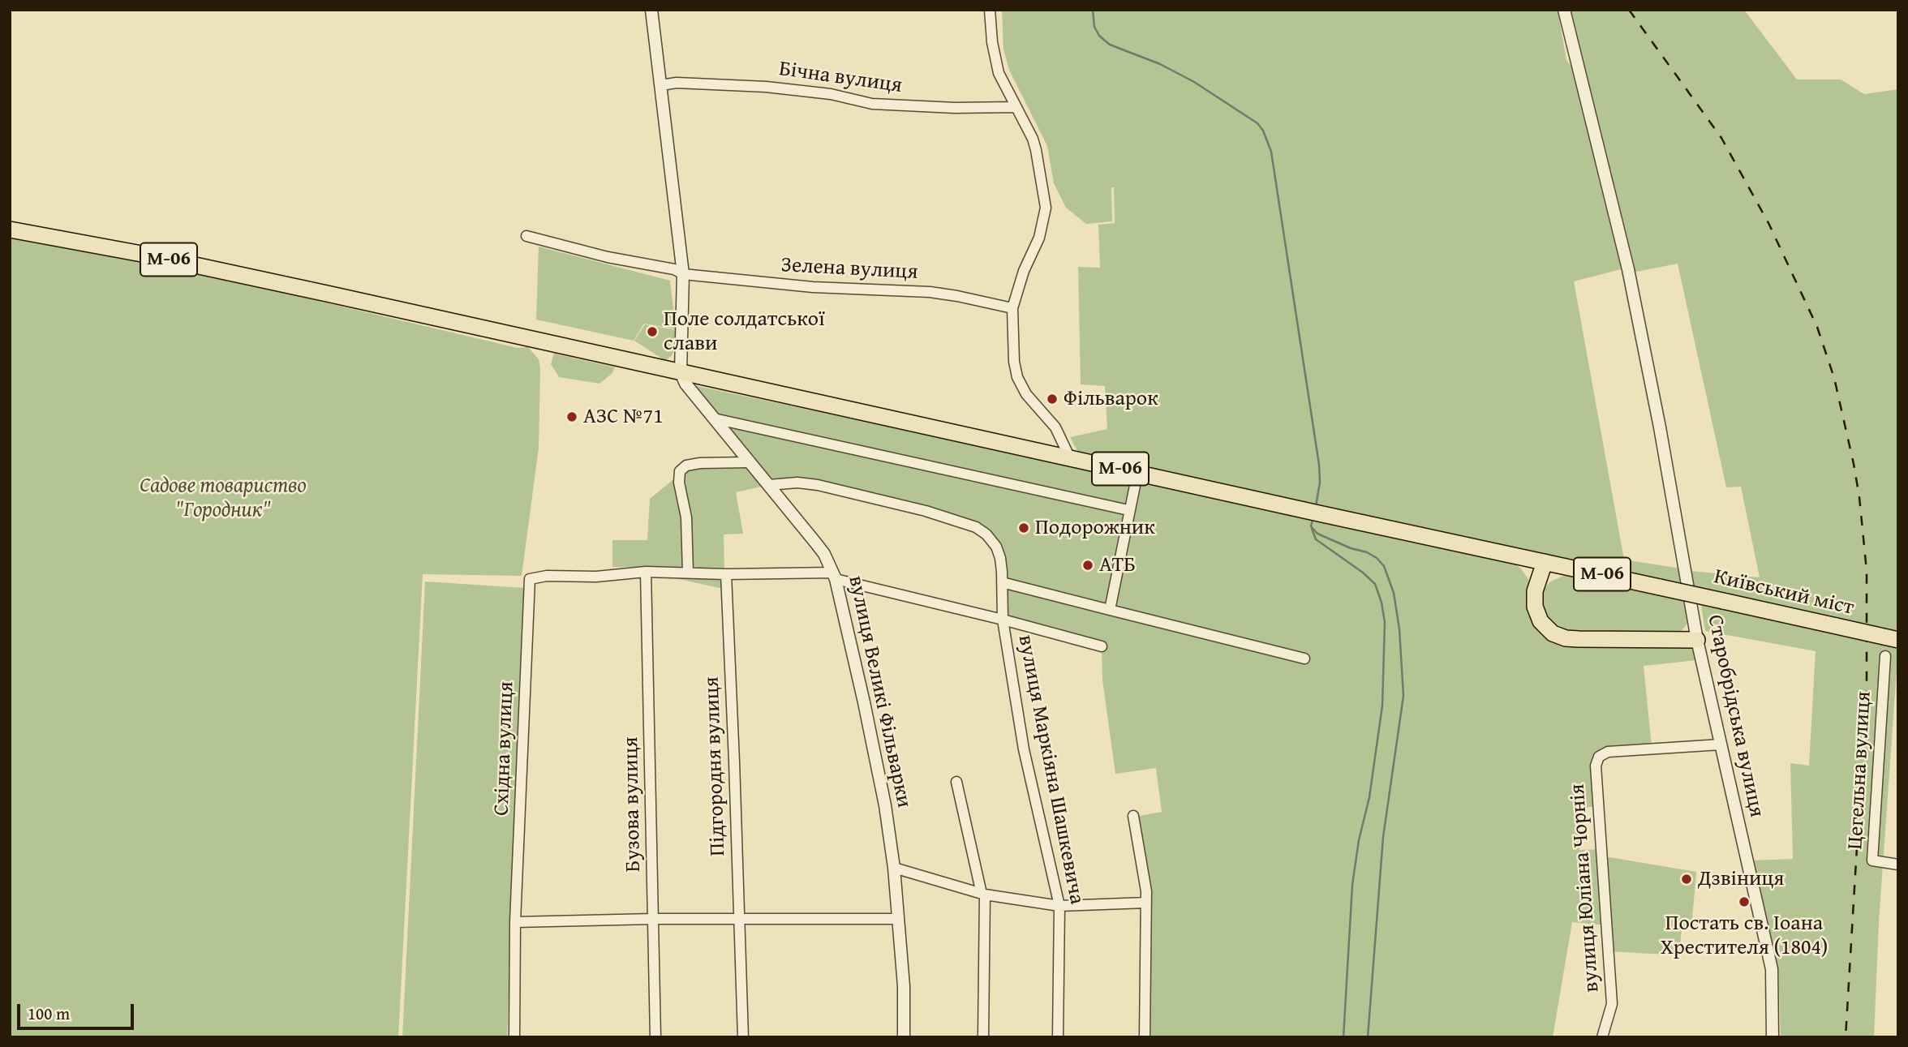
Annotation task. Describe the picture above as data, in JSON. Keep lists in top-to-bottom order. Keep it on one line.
{"streets":{"highway":["М-06","Київський міст"],"street":["Бічна вулиця","Зелена вулиця","вулиця Великі Фільварки","Старобрідська вулиця","Східна вулиця","Підгородня вулиця","вулиця Маркіяна Шашкевича","Цегельна вулиця","Бузова вулиця","вулиця Юліана Чорнія"]},"crossings":[["М-06","Київський міст"],["М-06","вулиця Великі Фільварки"],["вулиця Великі Фільварки","вулиця Маркіяна Шашкевича"],["Старобрідська вулиця","вулиця Юліана Чорнія"],["Східна вулиця","Бузова вулиця"]],"parks":["Садове товариство \"Городник\""],"places":["Поле солдатської слави","Фільварок","АЗС №71","Подорожник","АТБ","Дзвіниця","Постать св. Іоана Хрестителя (1804)"],"scale_bar":"100 m"}
